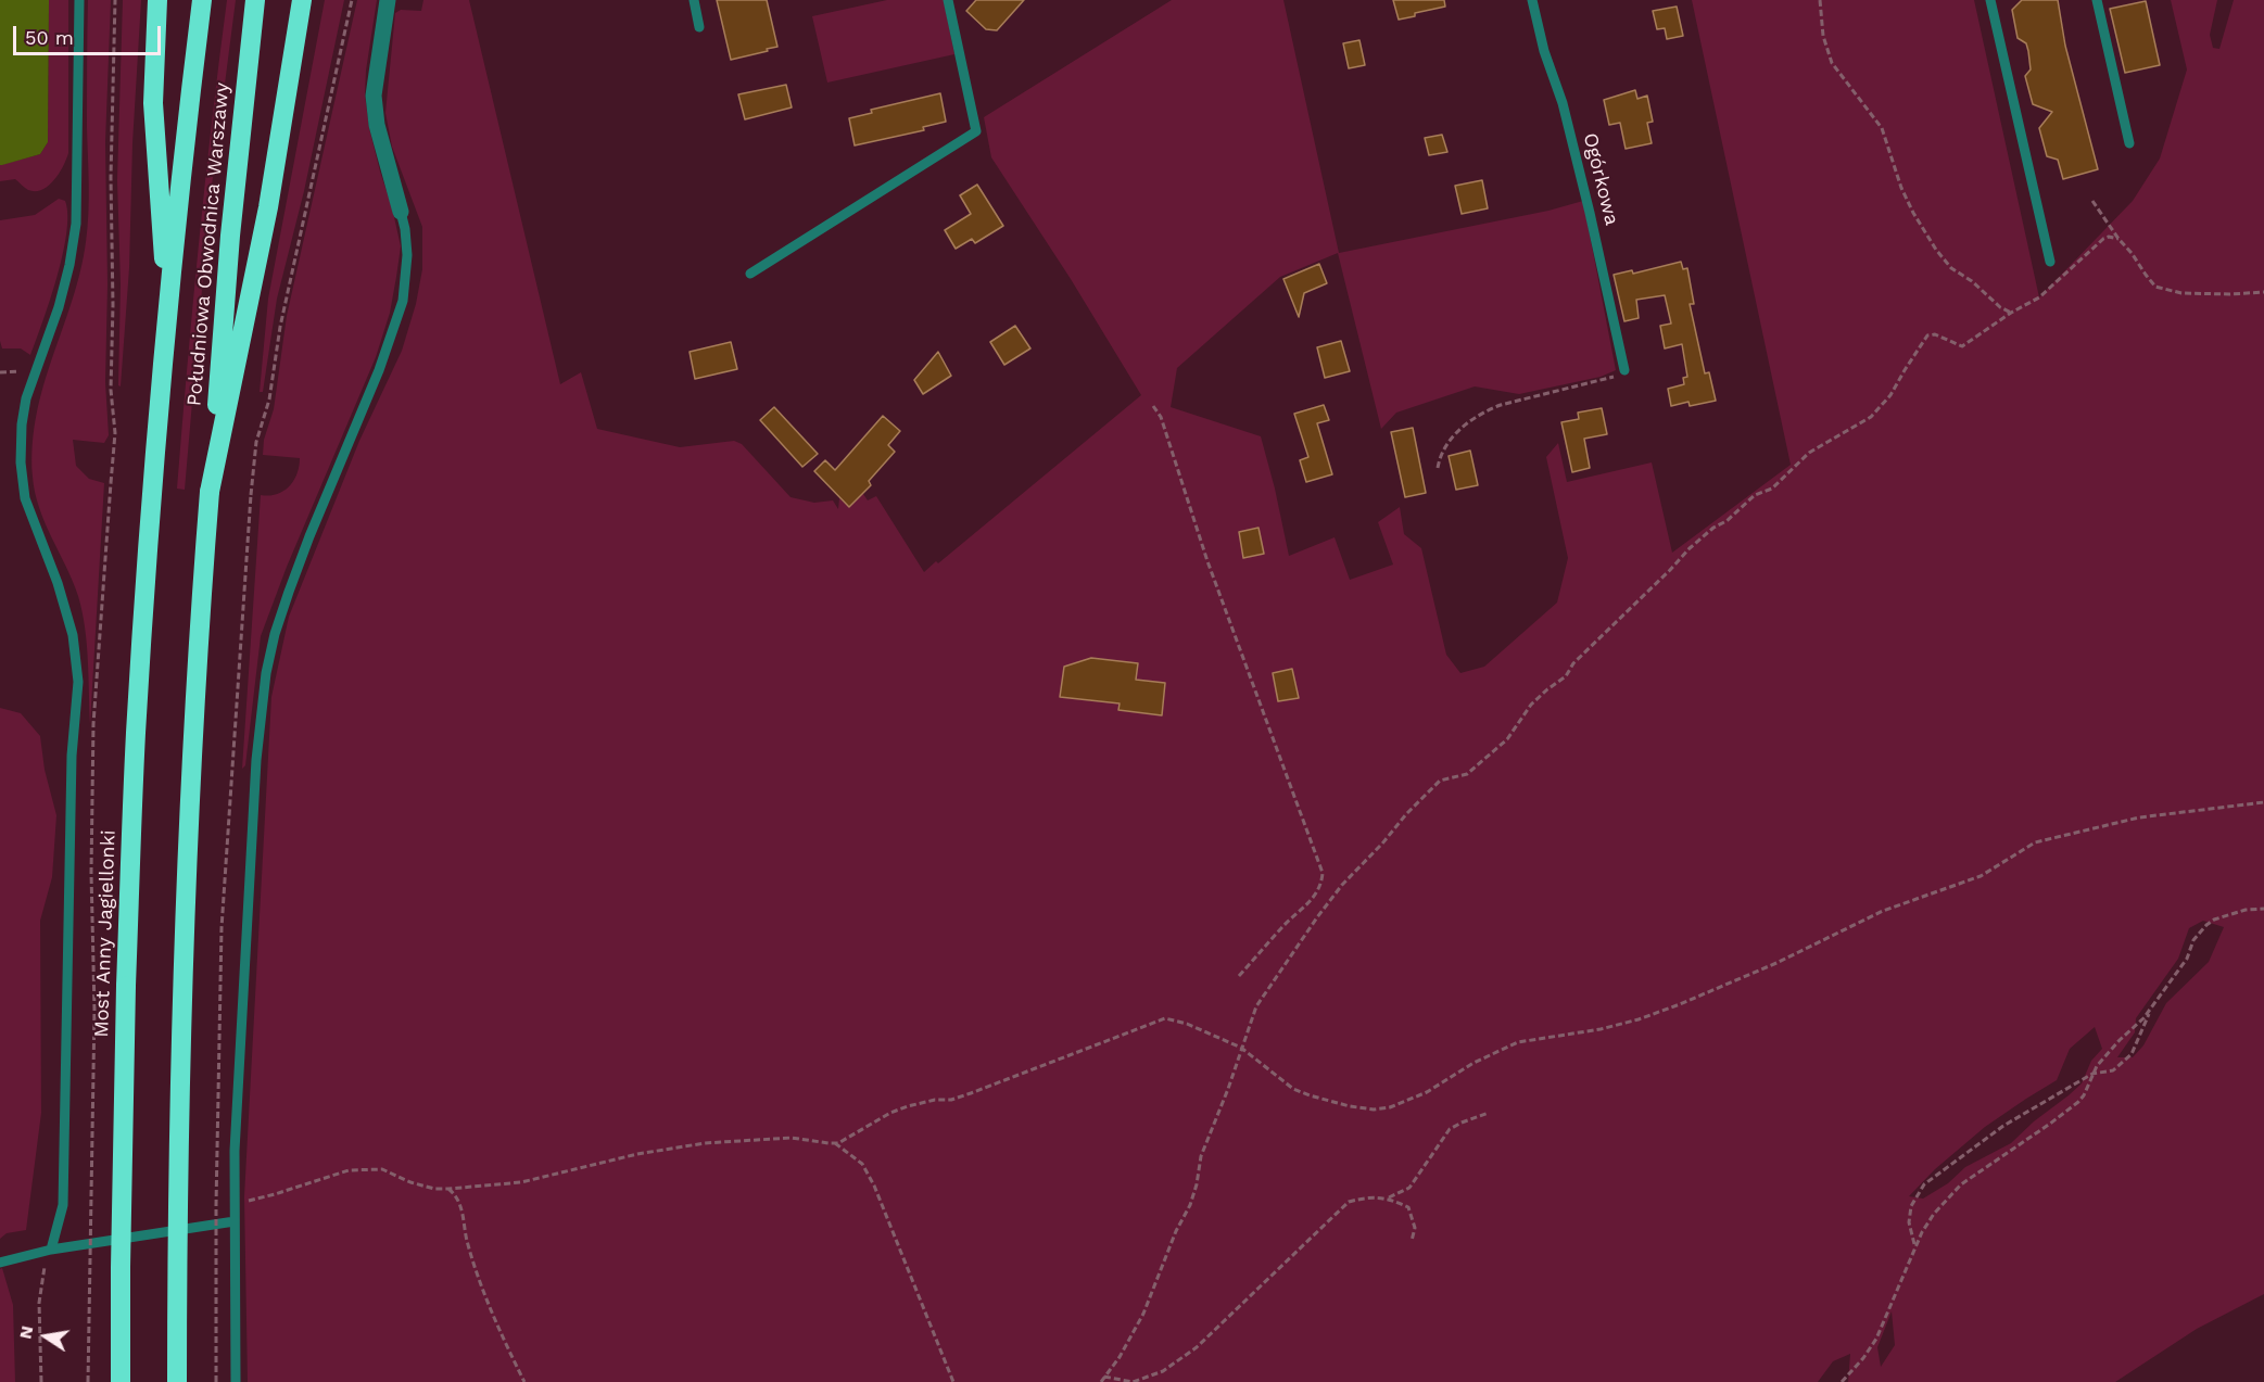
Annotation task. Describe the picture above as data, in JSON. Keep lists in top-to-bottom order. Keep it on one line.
{"streets":{"highway":["Południowa Obwodnica Warszawy","Most Anny Jagiellonki"],"lane":["Ogórkowa"]},"crossings":[["Południowa Obwodnica Warszawy","Most Anny Jagiellonki"]],"scale_bar":"50 m","north":"left"}
